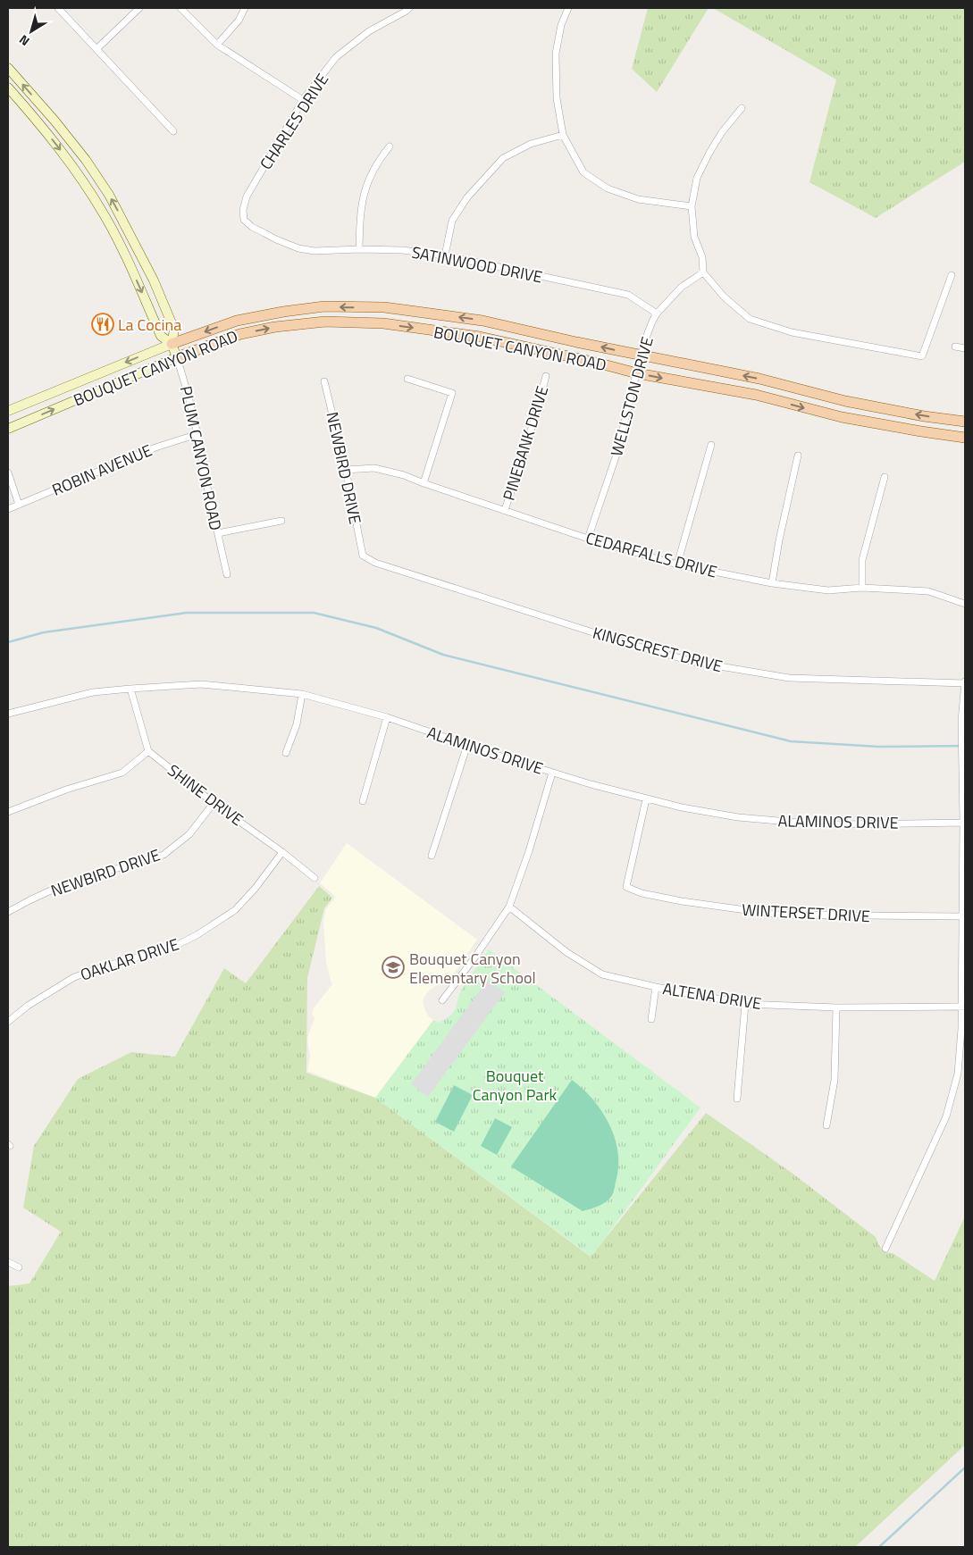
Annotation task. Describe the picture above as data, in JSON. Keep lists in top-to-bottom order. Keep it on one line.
{"streets":{"main road":["BOUQUET CANYON ROAD","PLUM CANYON ROAD"],"street":["CHARLES DRIVE","SATINWOOD DRIVE","WELLSTON DRIVE","PINEBANK DRIVE","NEWBIRD DRIVE","ROBIN AVENUE","CEDARFALLS DRIVE","KINGSCREST DRIVE","ALAMINOS DRIVE","SHINE DRIVE","WINTERSET DRIVE","OAKLAR DRIVE","ALTENA DRIVE"]},"crossings":[["CHARLES DRIVE","SATINWOOD DRIVE"],["SATINWOOD DRIVE","WELLSTON DRIVE"],["BOUQUET CANYON ROAD","WELLSTON DRIVE"],["BOUQUET CANYON ROAD","PLUM CANYON ROAD"],["WELLSTON DRIVE","CEDARFALLS DRIVE"],["PINEBANK DRIVE","CEDARFALLS DRIVE"],["PLUM CANYON ROAD","ROBIN AVENUE"],["NEWBIRD DRIVE","CEDARFALLS DRIVE"],["NEWBIRD DRIVE","KINGSCREST DRIVE"],["NEWBIRD DRIVE","SHINE DRIVE"],["ALAMINOS DRIVE","WINTERSET DRIVE"],["SHINE DRIVE","OAKLAR DRIVE"]],"parks":["Bouquet Canyon Park"],"places":{"restaurant":["La Cocina"],"school or university":["Bouquet Canyon Elementary School"]},"north":"bottom left"}
